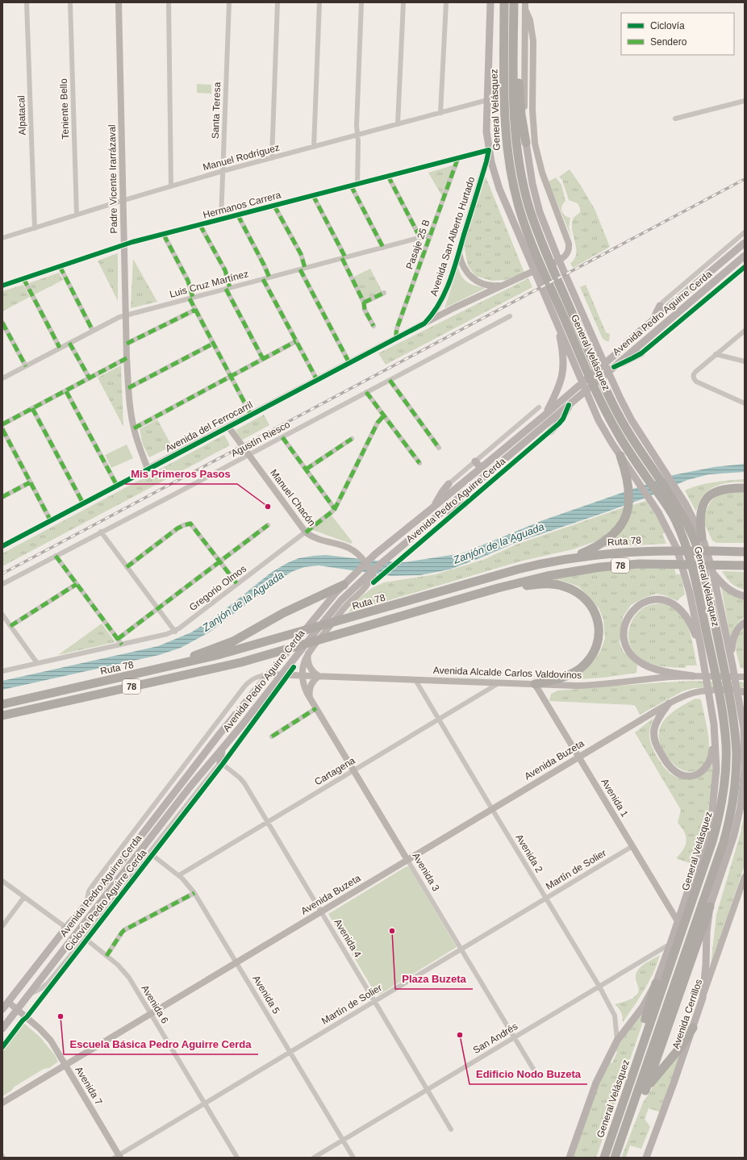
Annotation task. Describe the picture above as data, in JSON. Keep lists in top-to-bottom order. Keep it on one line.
{"streets":{"highway":["General Velásquez","Ruta 78","78"],"main road":["Padre Vicente Irarrázaval","Avenida San Alberto Hurtado","Avenida Pedro Aguirre Cerda","Avenida del Ferrocarril","Manuel Chacón","Avenida Alcalde Carlos Valdovinos","Avenida Buzeta","Avenida 1","Avenida 3","Avenida Cerrillos","Avenida 7"],"street":["Teniente Bello","Santa Teresa","Alpatacal","Manuel Rodríguez","Hermanos Carrera","Pasaje 25 B","Luis Cruz Martínez","Agustín Riesco","Gregorio Olmos","Cartagena","Avenida 2","Martín de Solier","Avenida 4","Avenida 5","Avenida 6","San Andrés"],"cycle path":["Ciclovía Pedro Aguirre Cerda"]},"crossings":[["Teniente Bello","Manuel Rodríguez"],["General Velásquez","Avenida San Alberto Hurtado"],["Santa Teresa","Manuel Rodríguez"],["Santa Teresa","Hermanos Carrera"],["Alpatacal","Manuel Rodríguez"],["Manuel Rodríguez","Padre Vicente Irarrázaval"],["Manuel Rodríguez","Avenida San Alberto Hurtado"],["Padre Vicente Irarrázaval","Hermanos Carrera"],["Padre Vicente Irarrázaval","Luis Cruz Martínez"],["Padre Vicente Irarrázaval","Avenida del Ferrocarril"],["Hermanos Carrera","Avenida San Alberto Hurtado"],["Hermanos Carrera","Pasaje 25 B"],["Avenida San Alberto Hurtado","Avenida del Ferrocarril"],["Pasaje 25 B","Luis Cruz Martínez"],["Pasaje 25 B","Avenida del Ferrocarril"],["Avenida Pedro Aguirre Cerda","Manuel Chacón"],["Avenida Pedro Aguirre Cerda","Avenida Alcalde Carlos Valdovinos"],["Avenida Pedro Aguirre Cerda","Avenida 4"],["Avenida Pedro Aguirre Cerda","Avenida 5"],["Avenida Pedro Aguirre Cerda","Avenida 6"],["Avenida Pedro Aguirre Cerda","Avenida 7"],["Avenida del Ferrocarril","Manuel Chacón"],["Agustín Riesco","Manuel Chacón"],["Manuel Chacón","Gregorio Olmos"],["Avenida Alcalde Carlos Valdovinos","Cartagena"],["Avenida Alcalde Carlos Valdovinos","Avenida 1"],["Avenida Alcalde Carlos Valdovinos","Avenida 2"],["Avenida Alcalde Carlos Valdovinos","Avenida 3"],["Avenida Buzeta","Avenida 1"],["Avenida Buzeta","Avenida 2"],["Avenida Buzeta","Avenida 3"],["Avenida Buzeta","Avenida 4"],["Avenida Buzeta","Avenida 5"],["Avenida Buzeta","Avenida 6"],["Avenida Buzeta","Avenida 7"],["Cartagena","Avenida 2"],["Cartagena","Avenida 3"],["Cartagena","Avenida 4"],["Cartagena","Avenida 5"],["Avenida 1","Martín de Solier"],["Avenida 2","Martín de Solier"],["Avenida 2","San Andrés"],["Martín de Solier","Avenida 3"],["Martín de Solier","Avenida 4"],["Martín de Solier","Avenida 5"],["Martín de Solier","Avenida 6"],["Martín de Solier","Avenida 7"],["Avenida 3","San Andrés"],["Avenida 4","San Andrés"],["Avenida 5","San Andrés"]],"water":["Zanjón de la Aguada"],"places":["Mis Primeros Pasos","Plaza Buzeta","Escuela Básica Pedro Aguirre Cerda","Edificio Nodo Buzeta"],"legend":["Ciclovía","Sendero"]}
